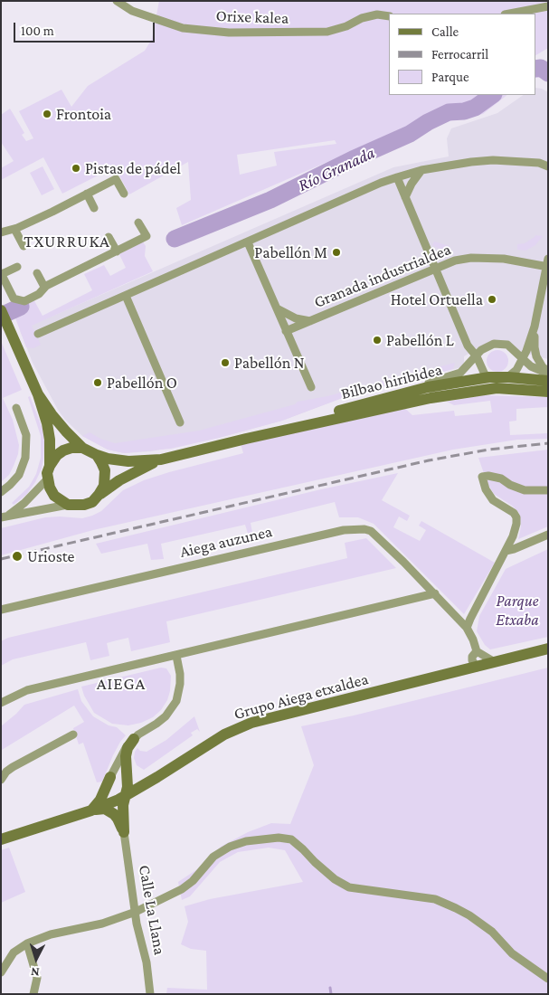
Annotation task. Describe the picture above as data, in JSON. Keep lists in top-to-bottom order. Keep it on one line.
{"streets":{"street":["Orixe kalea","Granada industrialdea","Bilbao hiribidea","Aiega auzunea","Grupo Aiega etxaldea","Calle La Llana"]},"crossings":[["Aiega auzunea","Grupo Aiega etxaldea"]],"districts":["TXURRUKA","AIEGA"],"water":["Río Granada"],"parks":["Parque Etxaba"],"places":["Frontoia","Pistas de pádel","Pabellón M","Hotel Ortuella","Pabellón L","Pabellón N","Pabellón O","Urioste"],"legend":["Calle","Ferrocarril","Parque"],"scale_bar":"100 m","north":"bottom"}
